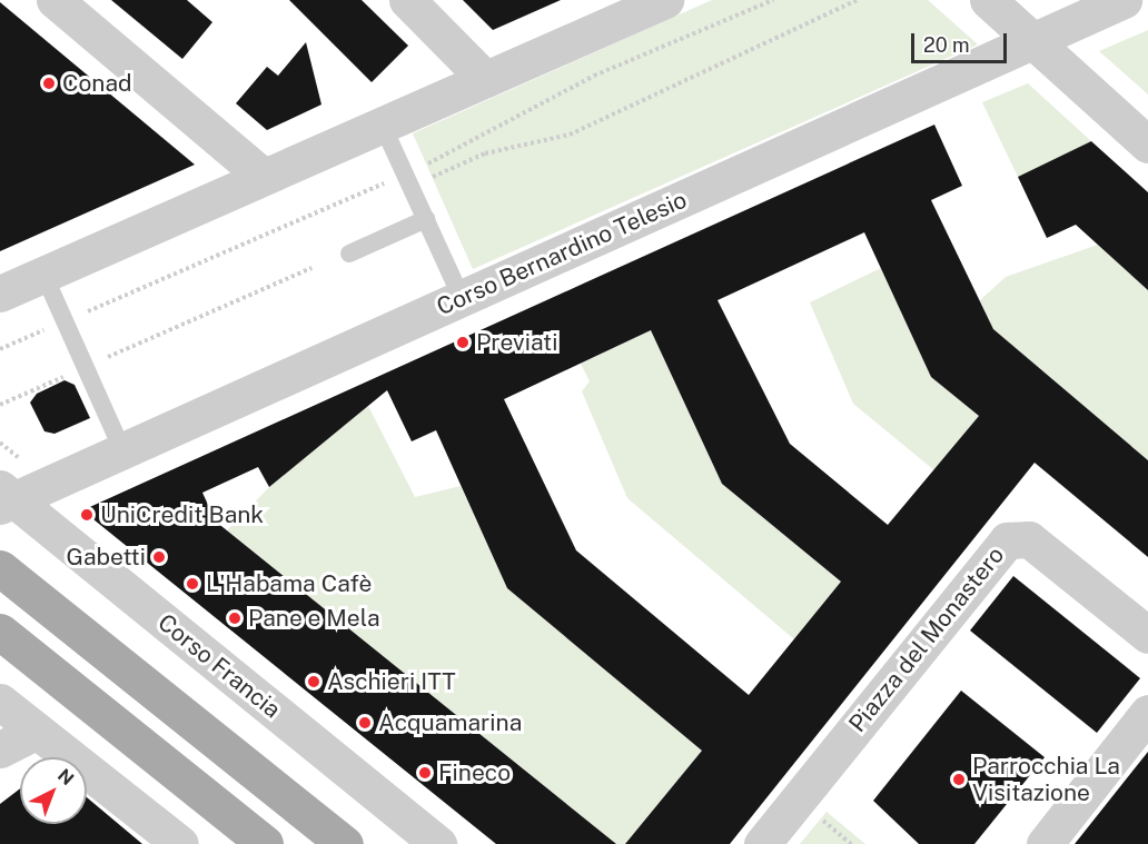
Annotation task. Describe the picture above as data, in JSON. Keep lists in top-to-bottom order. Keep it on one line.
{"streets":{"street":["Corso Bernardino Telesio","Piazza del Monastero","Corso Francia"]},"crossings":[["Corso Bernardino Telesio","Corso Francia"]],"places":["Conad","Previati","UniCredit Bank","Gabetti","L'Habama Cafè","Pane e Mela","Aschieri ITT","Acquamarina","Fineco","Parrocchia La Visitazione"],"scale_bar":"20 m","north":"top right"}
